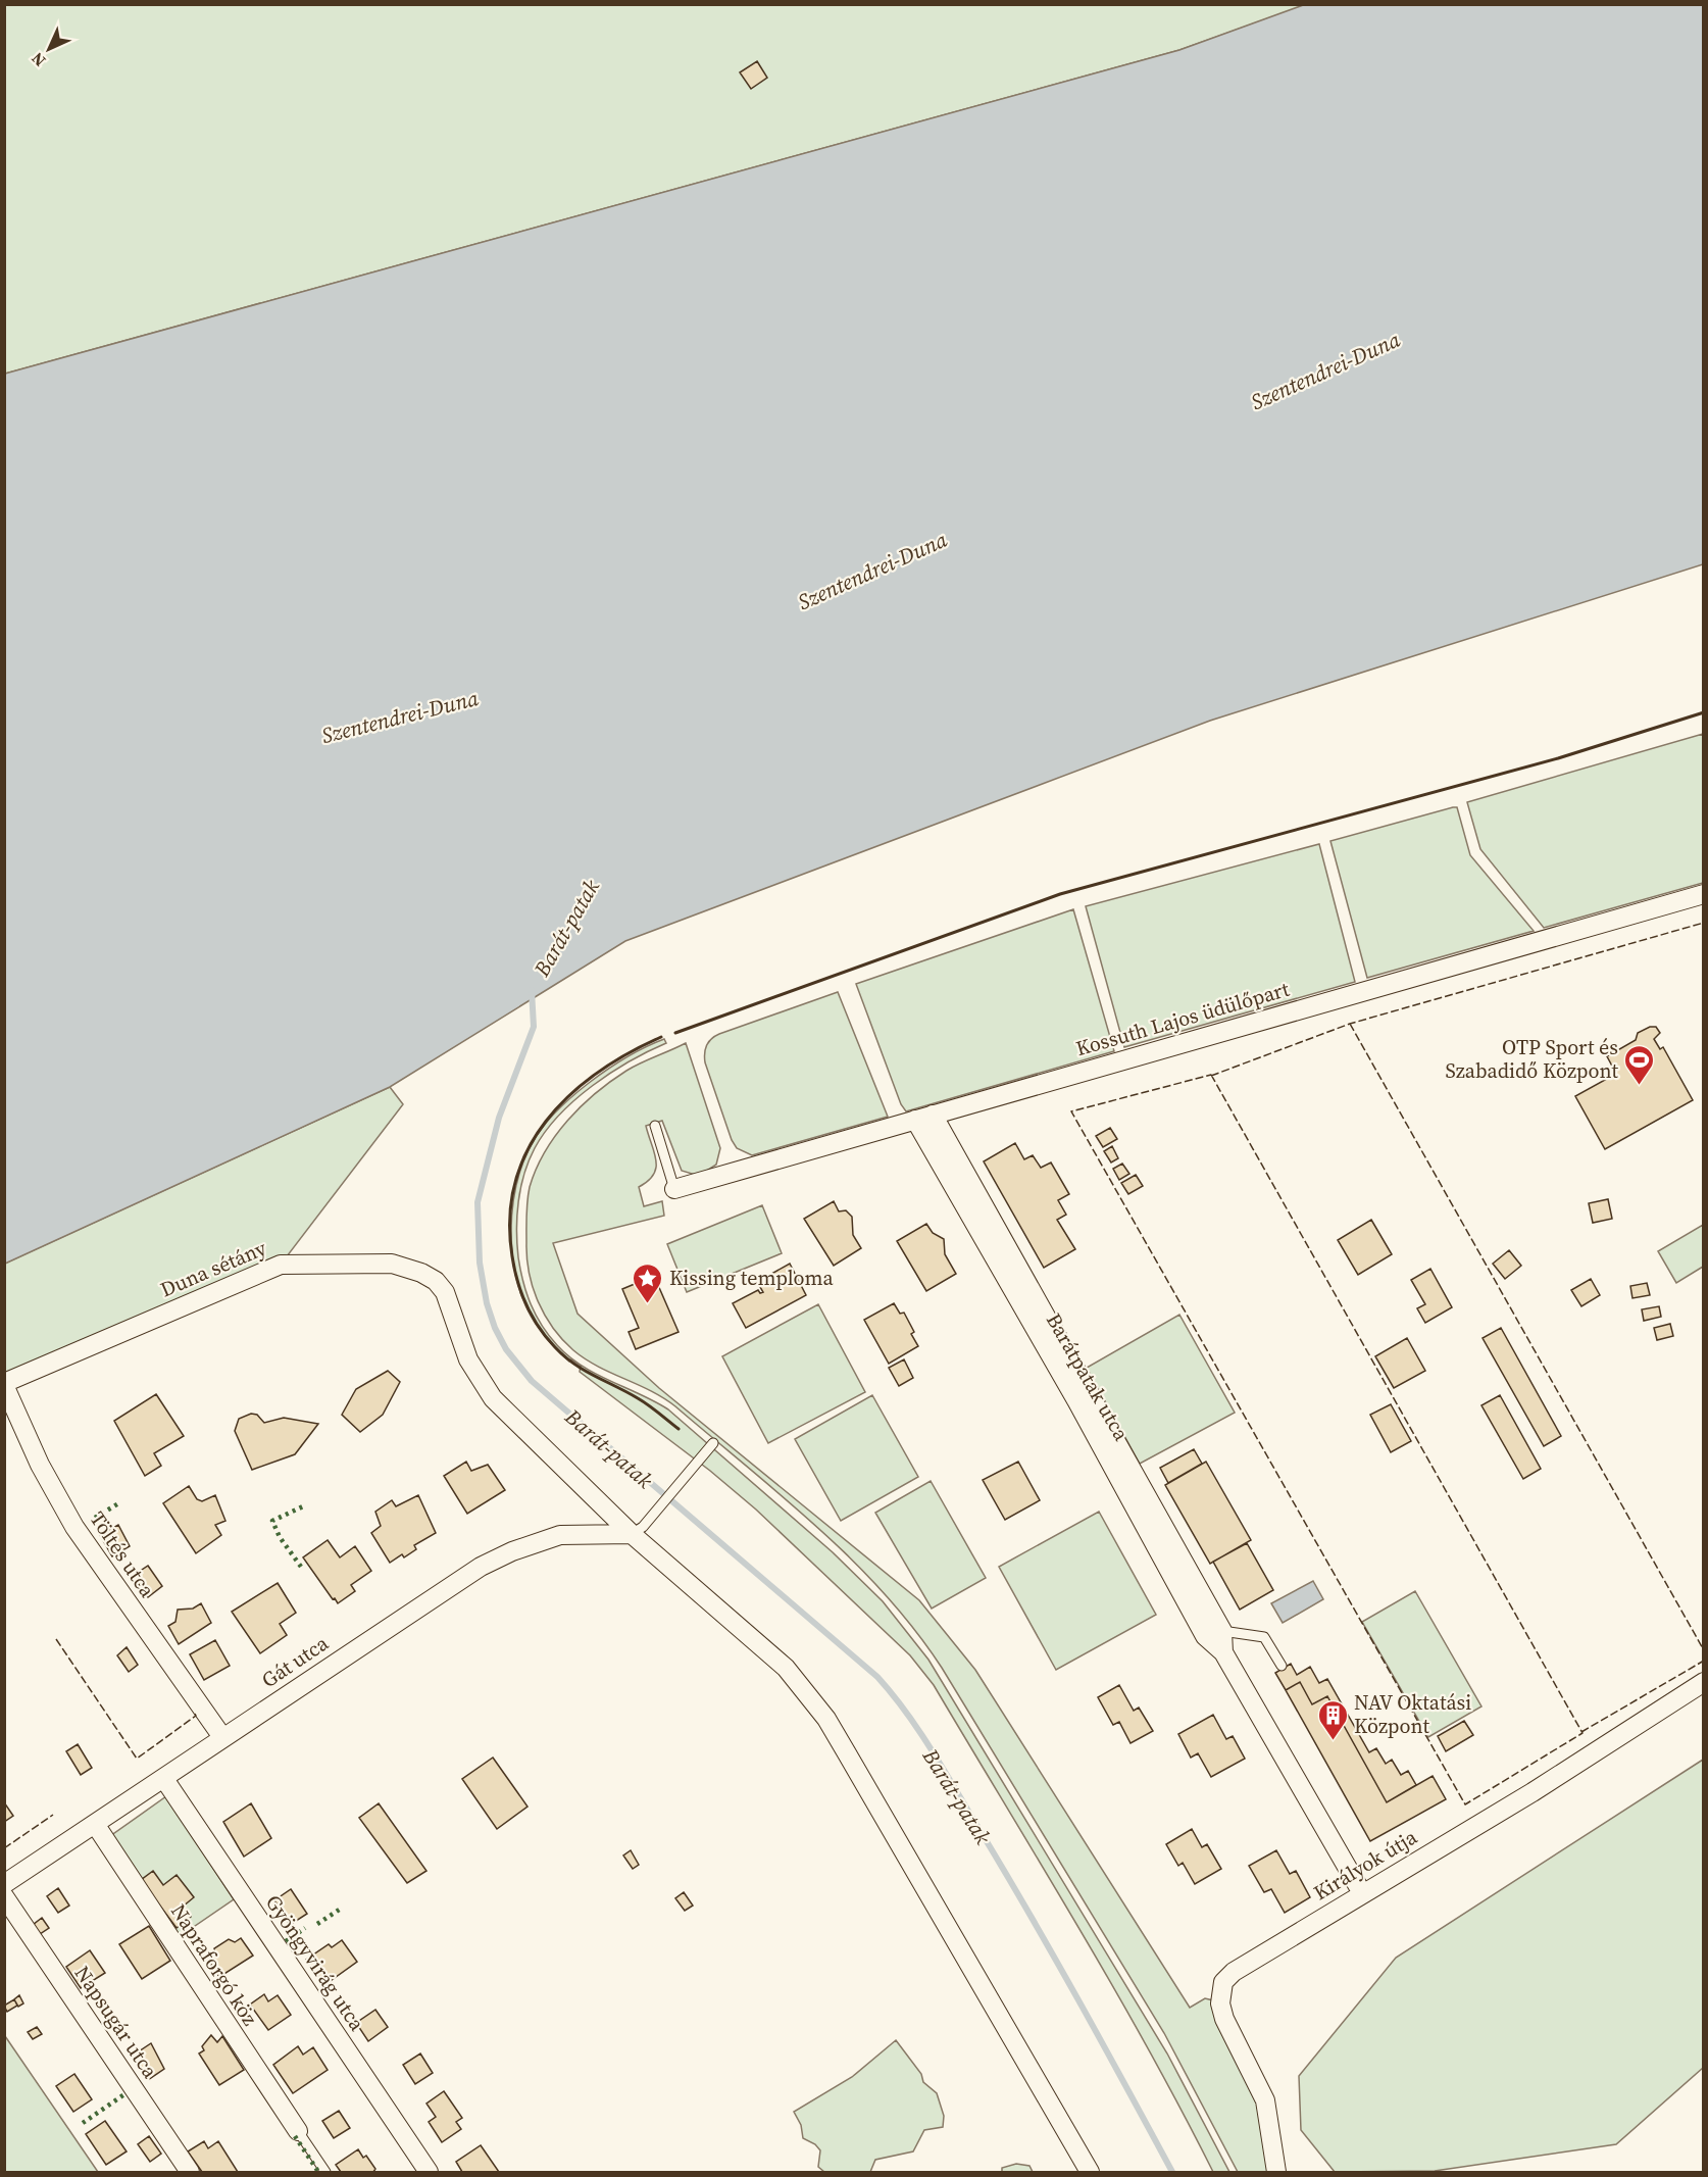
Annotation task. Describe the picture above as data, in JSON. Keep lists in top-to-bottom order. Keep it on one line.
{"streets":{"street":["Kossuth Lajos üdülőpart","Duna sétány","Barátpatak utca","Töltés utca","Gát utca","Királyok útja","Gyöngyvirág utca","Napraforgó köz","Napsugár utca"]},"crossings":[["Kossuth Lajos üdülőpart","Barátpatak utca"],["Duna sétány","Töltés utca"],["Duna sétány","Gát utca"],["Barátpatak utca","Királyok útja"],["Töltés utca","Gát utca"],["Gát utca","Gyöngyvirág utca"],["Gát utca","Napraforgó köz"]],"water":["Szentendrei-Duna","Barát-patak"],"places":{"sports":["OTP Sport és Szabadidő Központ"],"place":["Kissing temploma"],"building":["NAV Oktatási Központ"]},"north":"bottom left"}
